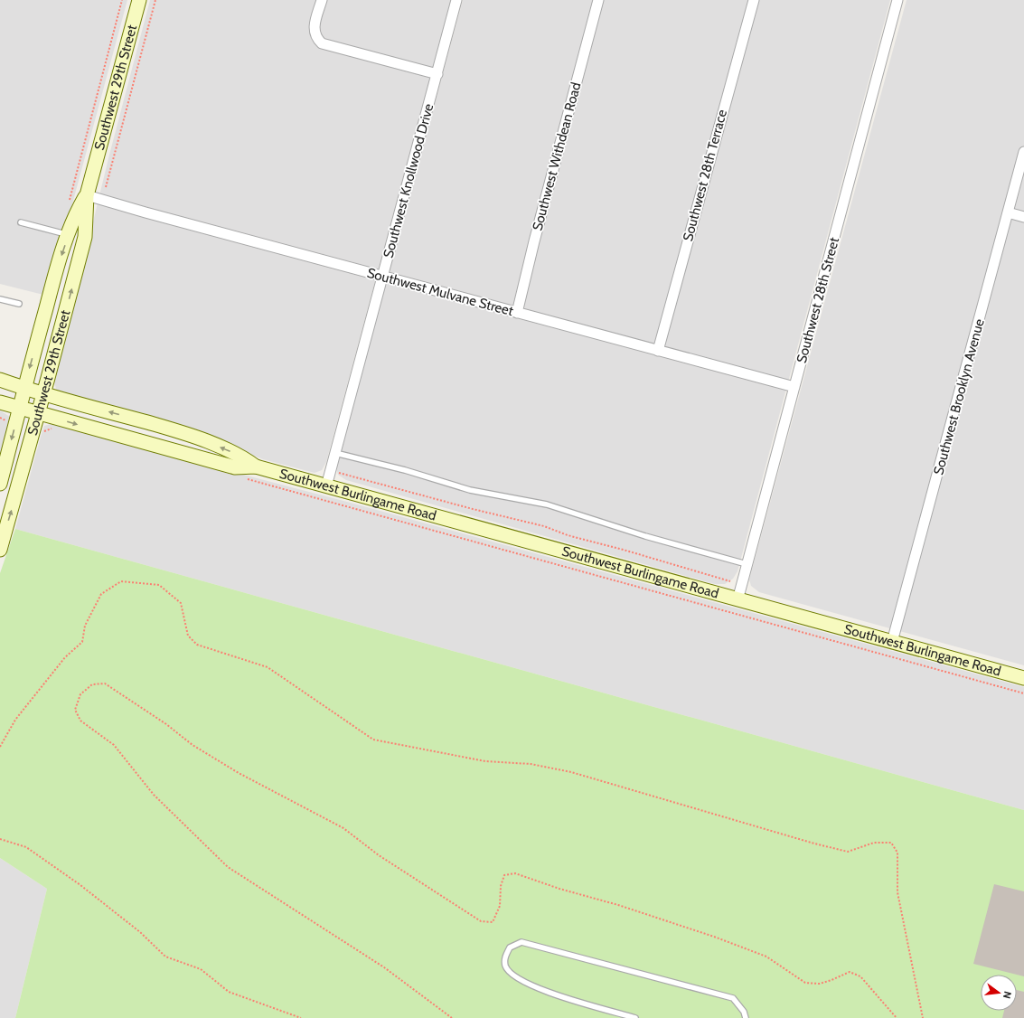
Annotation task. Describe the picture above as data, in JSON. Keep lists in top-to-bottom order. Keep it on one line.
{"streets":{"main road":["Southwest 29th Street","Southwest Burlingame Road"],"street":["Southwest Withdean Road","Southwest 28th Terrace","Southwest Knollwood Drive","Southwest Mulvane Street","Southwest 28th Street","Southwest Brooklyn Avenue"]},"crossings":[["Southwest 29th Street","Southwest Mulvane Street"],["Southwest 29th Street","Southwest Burlingame Road"],["Southwest Withdean Road","Southwest Mulvane Street"],["Southwest 28th Terrace","Southwest Mulvane Street"],["Southwest Knollwood Drive","Southwest Mulvane Street"],["Southwest Knollwood Drive","Southwest Burlingame Road"],["Southwest Mulvane Street","Southwest 28th Street"],["Southwest 28th Street","Southwest Burlingame Road"],["Southwest Brooklyn Avenue","Southwest Burlingame Road"]],"north":"right"}
